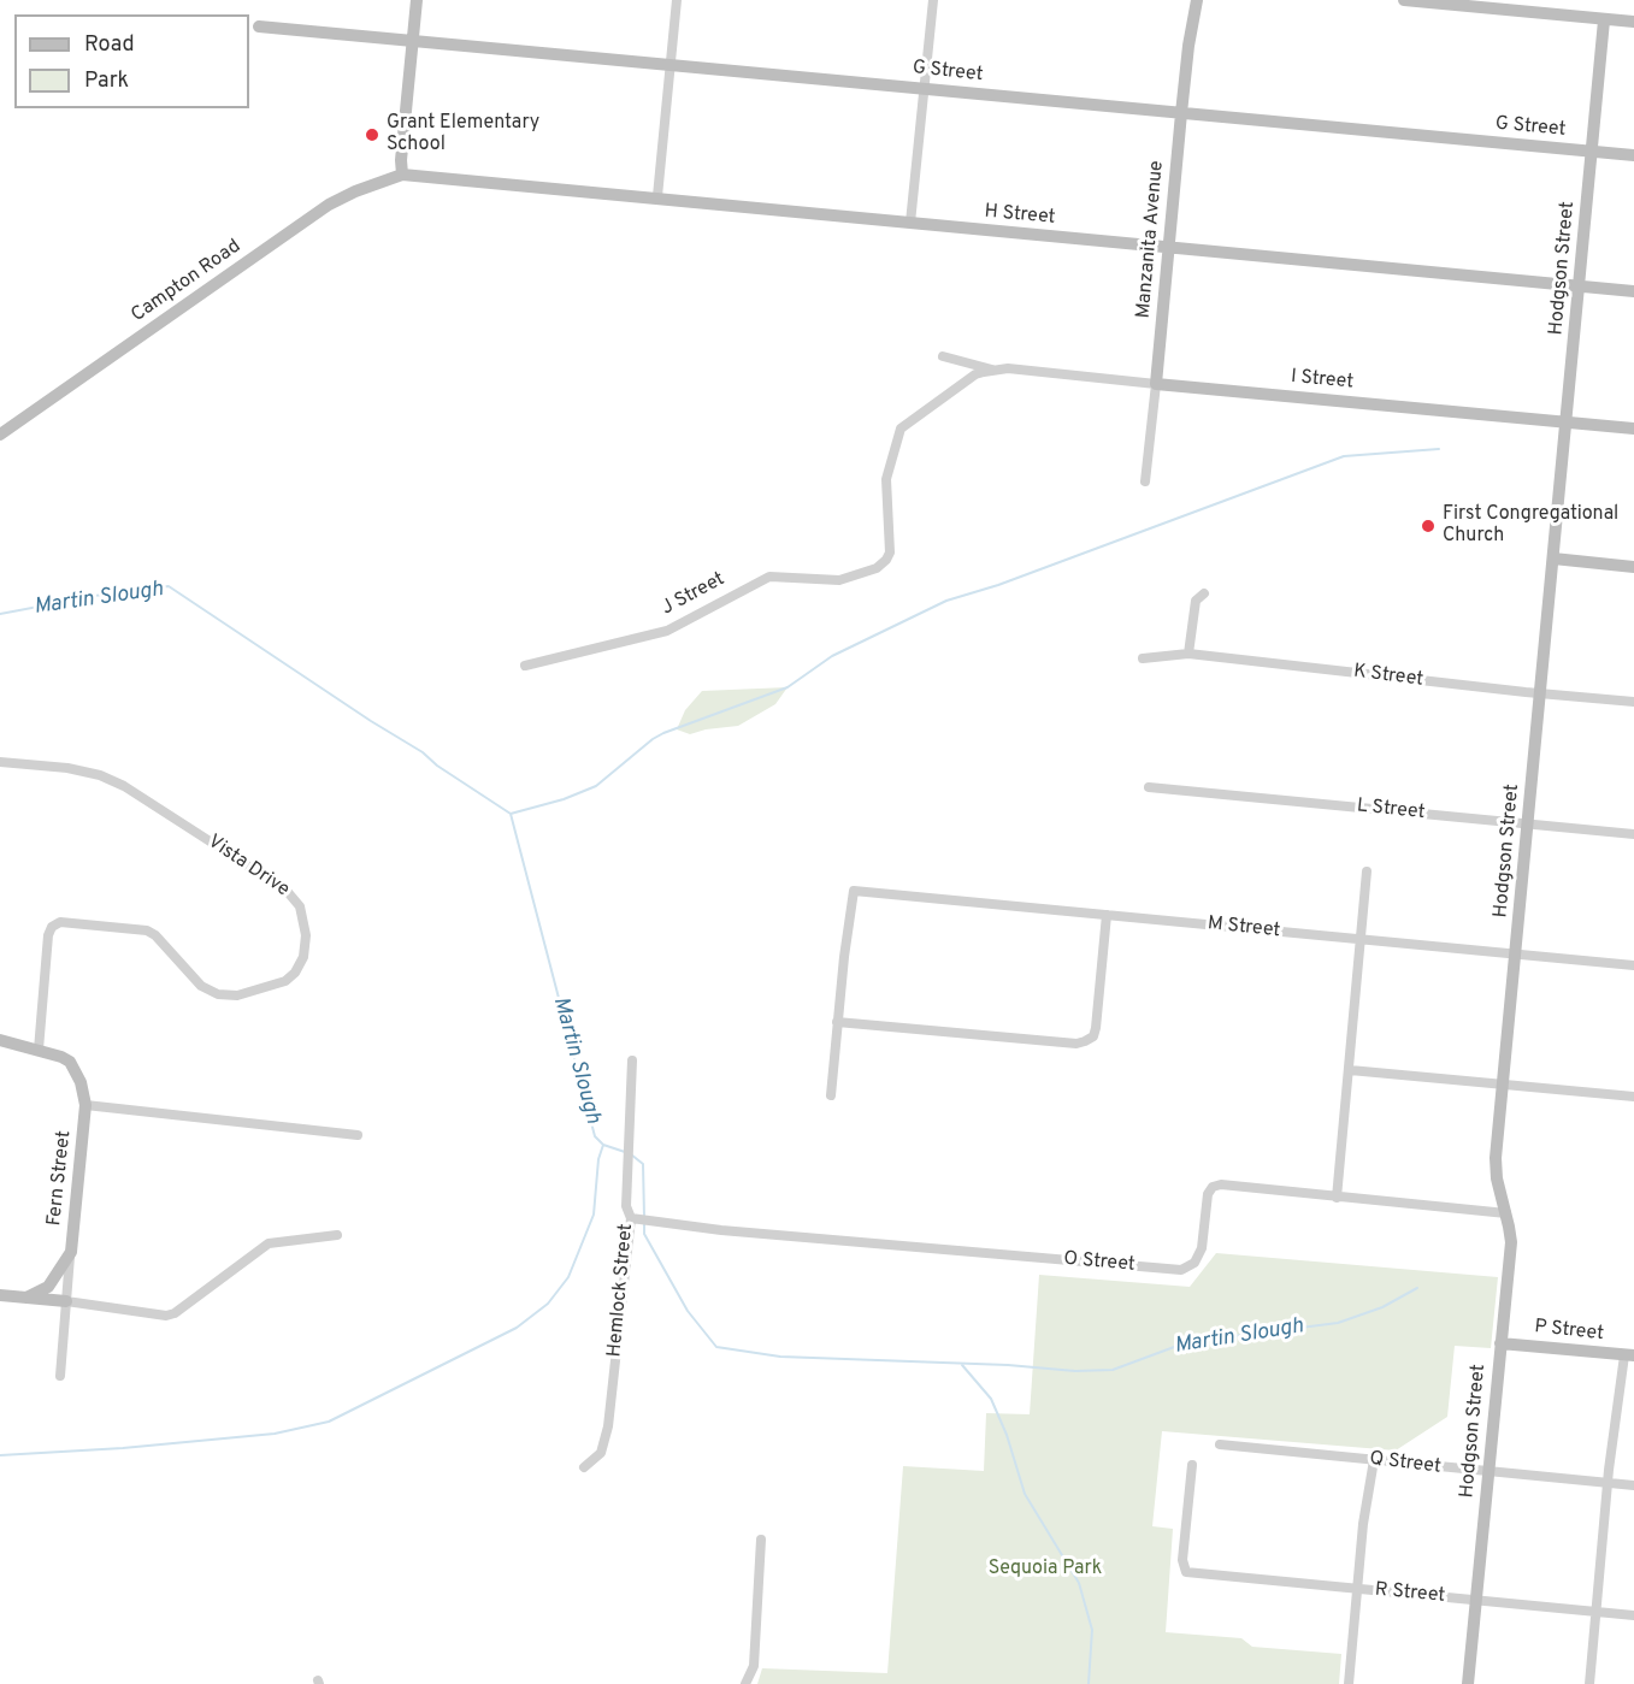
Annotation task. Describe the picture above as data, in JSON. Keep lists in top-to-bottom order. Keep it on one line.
{"streets":{"street":["G Street","H Street","Manzanita Avenue","Hodgson Street","Campton Road","I Street","J Street","K Street","L Street","Vista Drive","M Street","Fern Street","O Street","Hemlock Street","P Street","Q Street","R Street"]},"crossings":[["G Street","Manzanita Avenue"],["G Street","Hodgson Street"],["H Street","Manzanita Avenue"],["H Street","Hodgson Street"],["H Street","Campton Road"],["Manzanita Avenue","I Street"],["Hodgson Street","I Street"],["Hodgson Street","K Street"],["Hodgson Street","L Street"],["Hodgson Street","M Street"],["Hodgson Street","O Street"],["Hodgson Street","P Street"],["Hodgson Street","Q Street"],["Hodgson Street","R Street"],["I Street","J Street"],["Vista Drive","Fern Street"],["O Street","Hemlock Street"]],"water":["Martin Slough"],"parks":["Sequoia Park"],"places":["Grant Elementary School","First Congregational Church"],"legend":["Road","Park"]}
